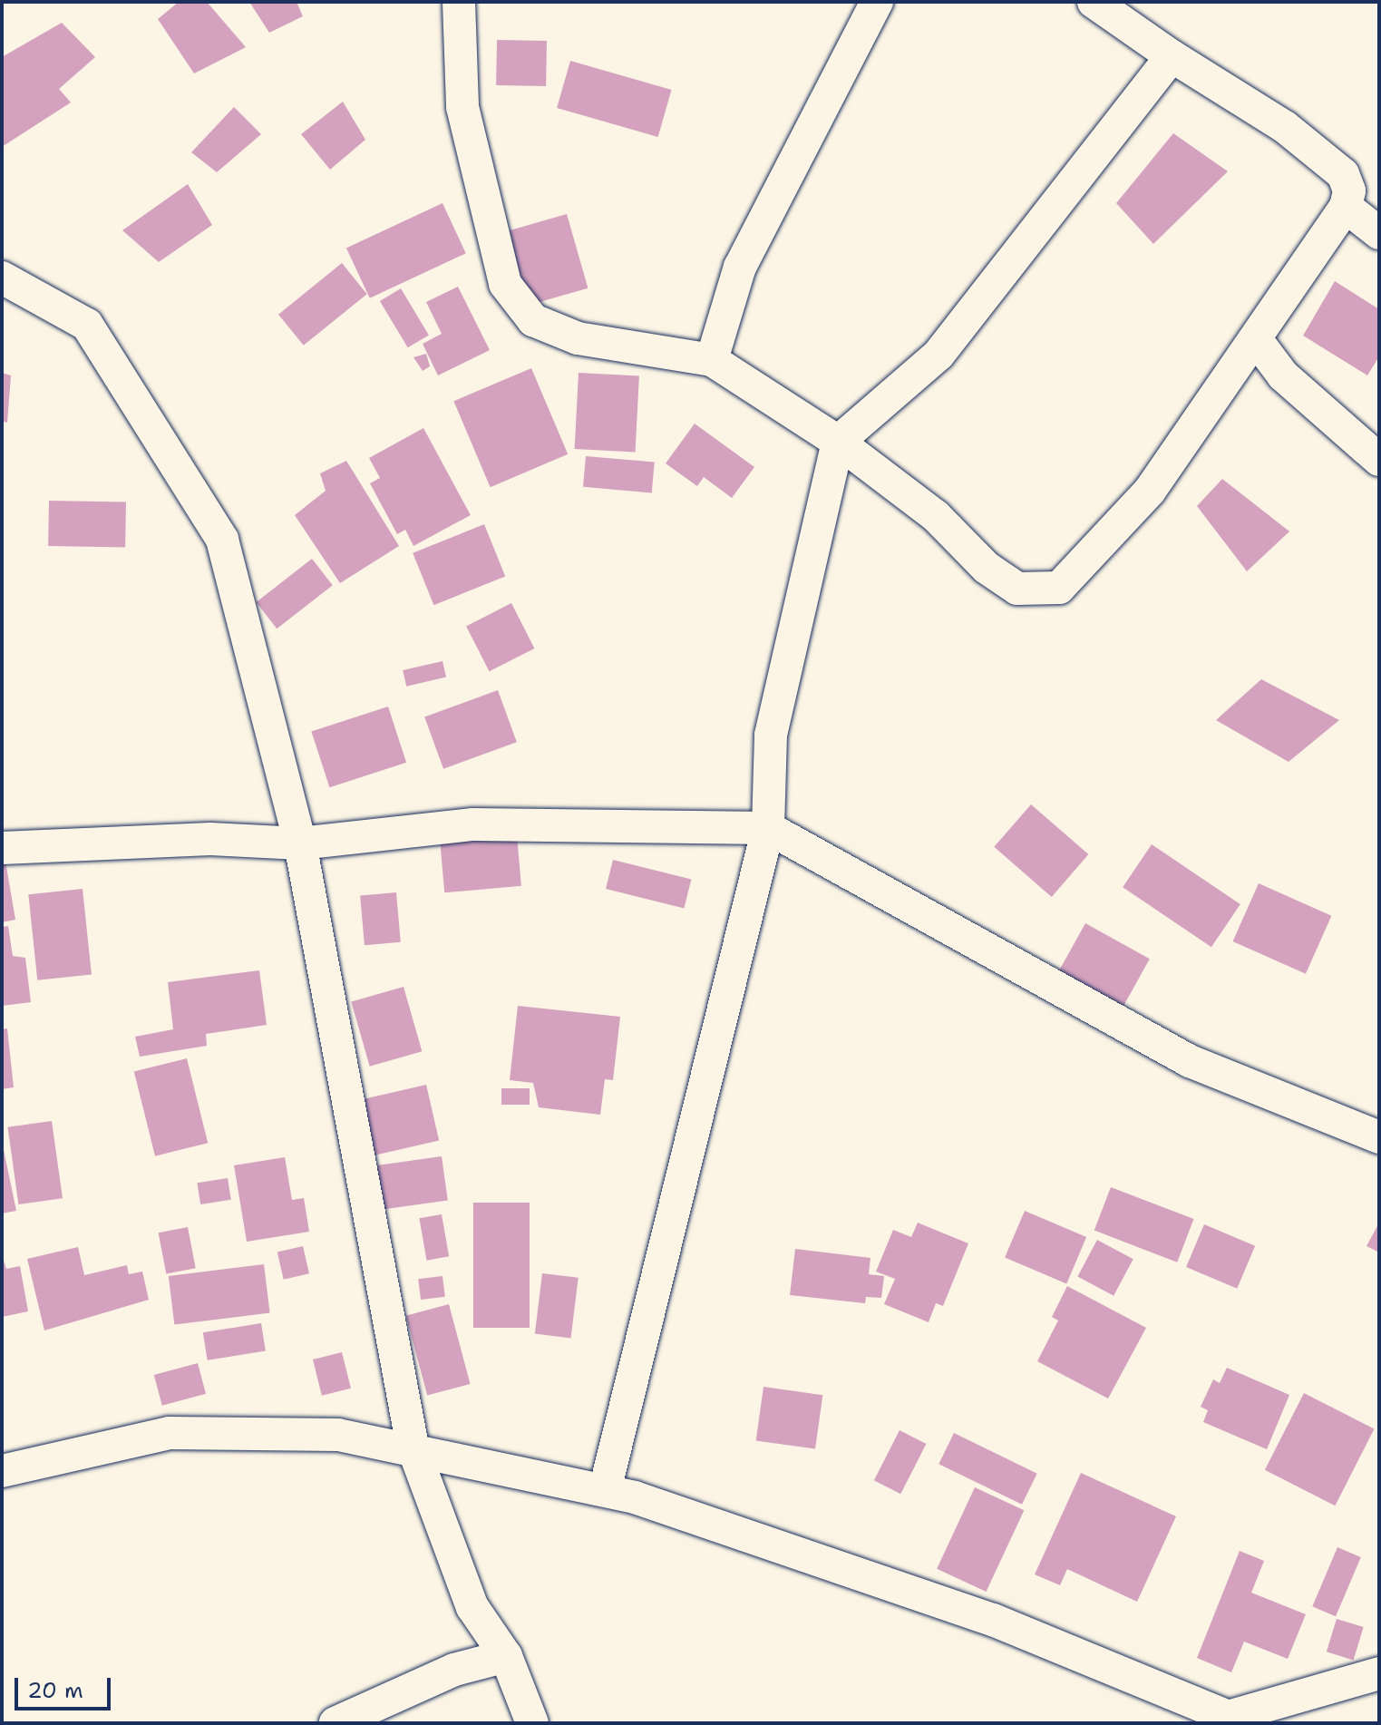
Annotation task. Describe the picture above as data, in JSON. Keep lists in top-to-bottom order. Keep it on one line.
{"scale_bar":"20 m"}
